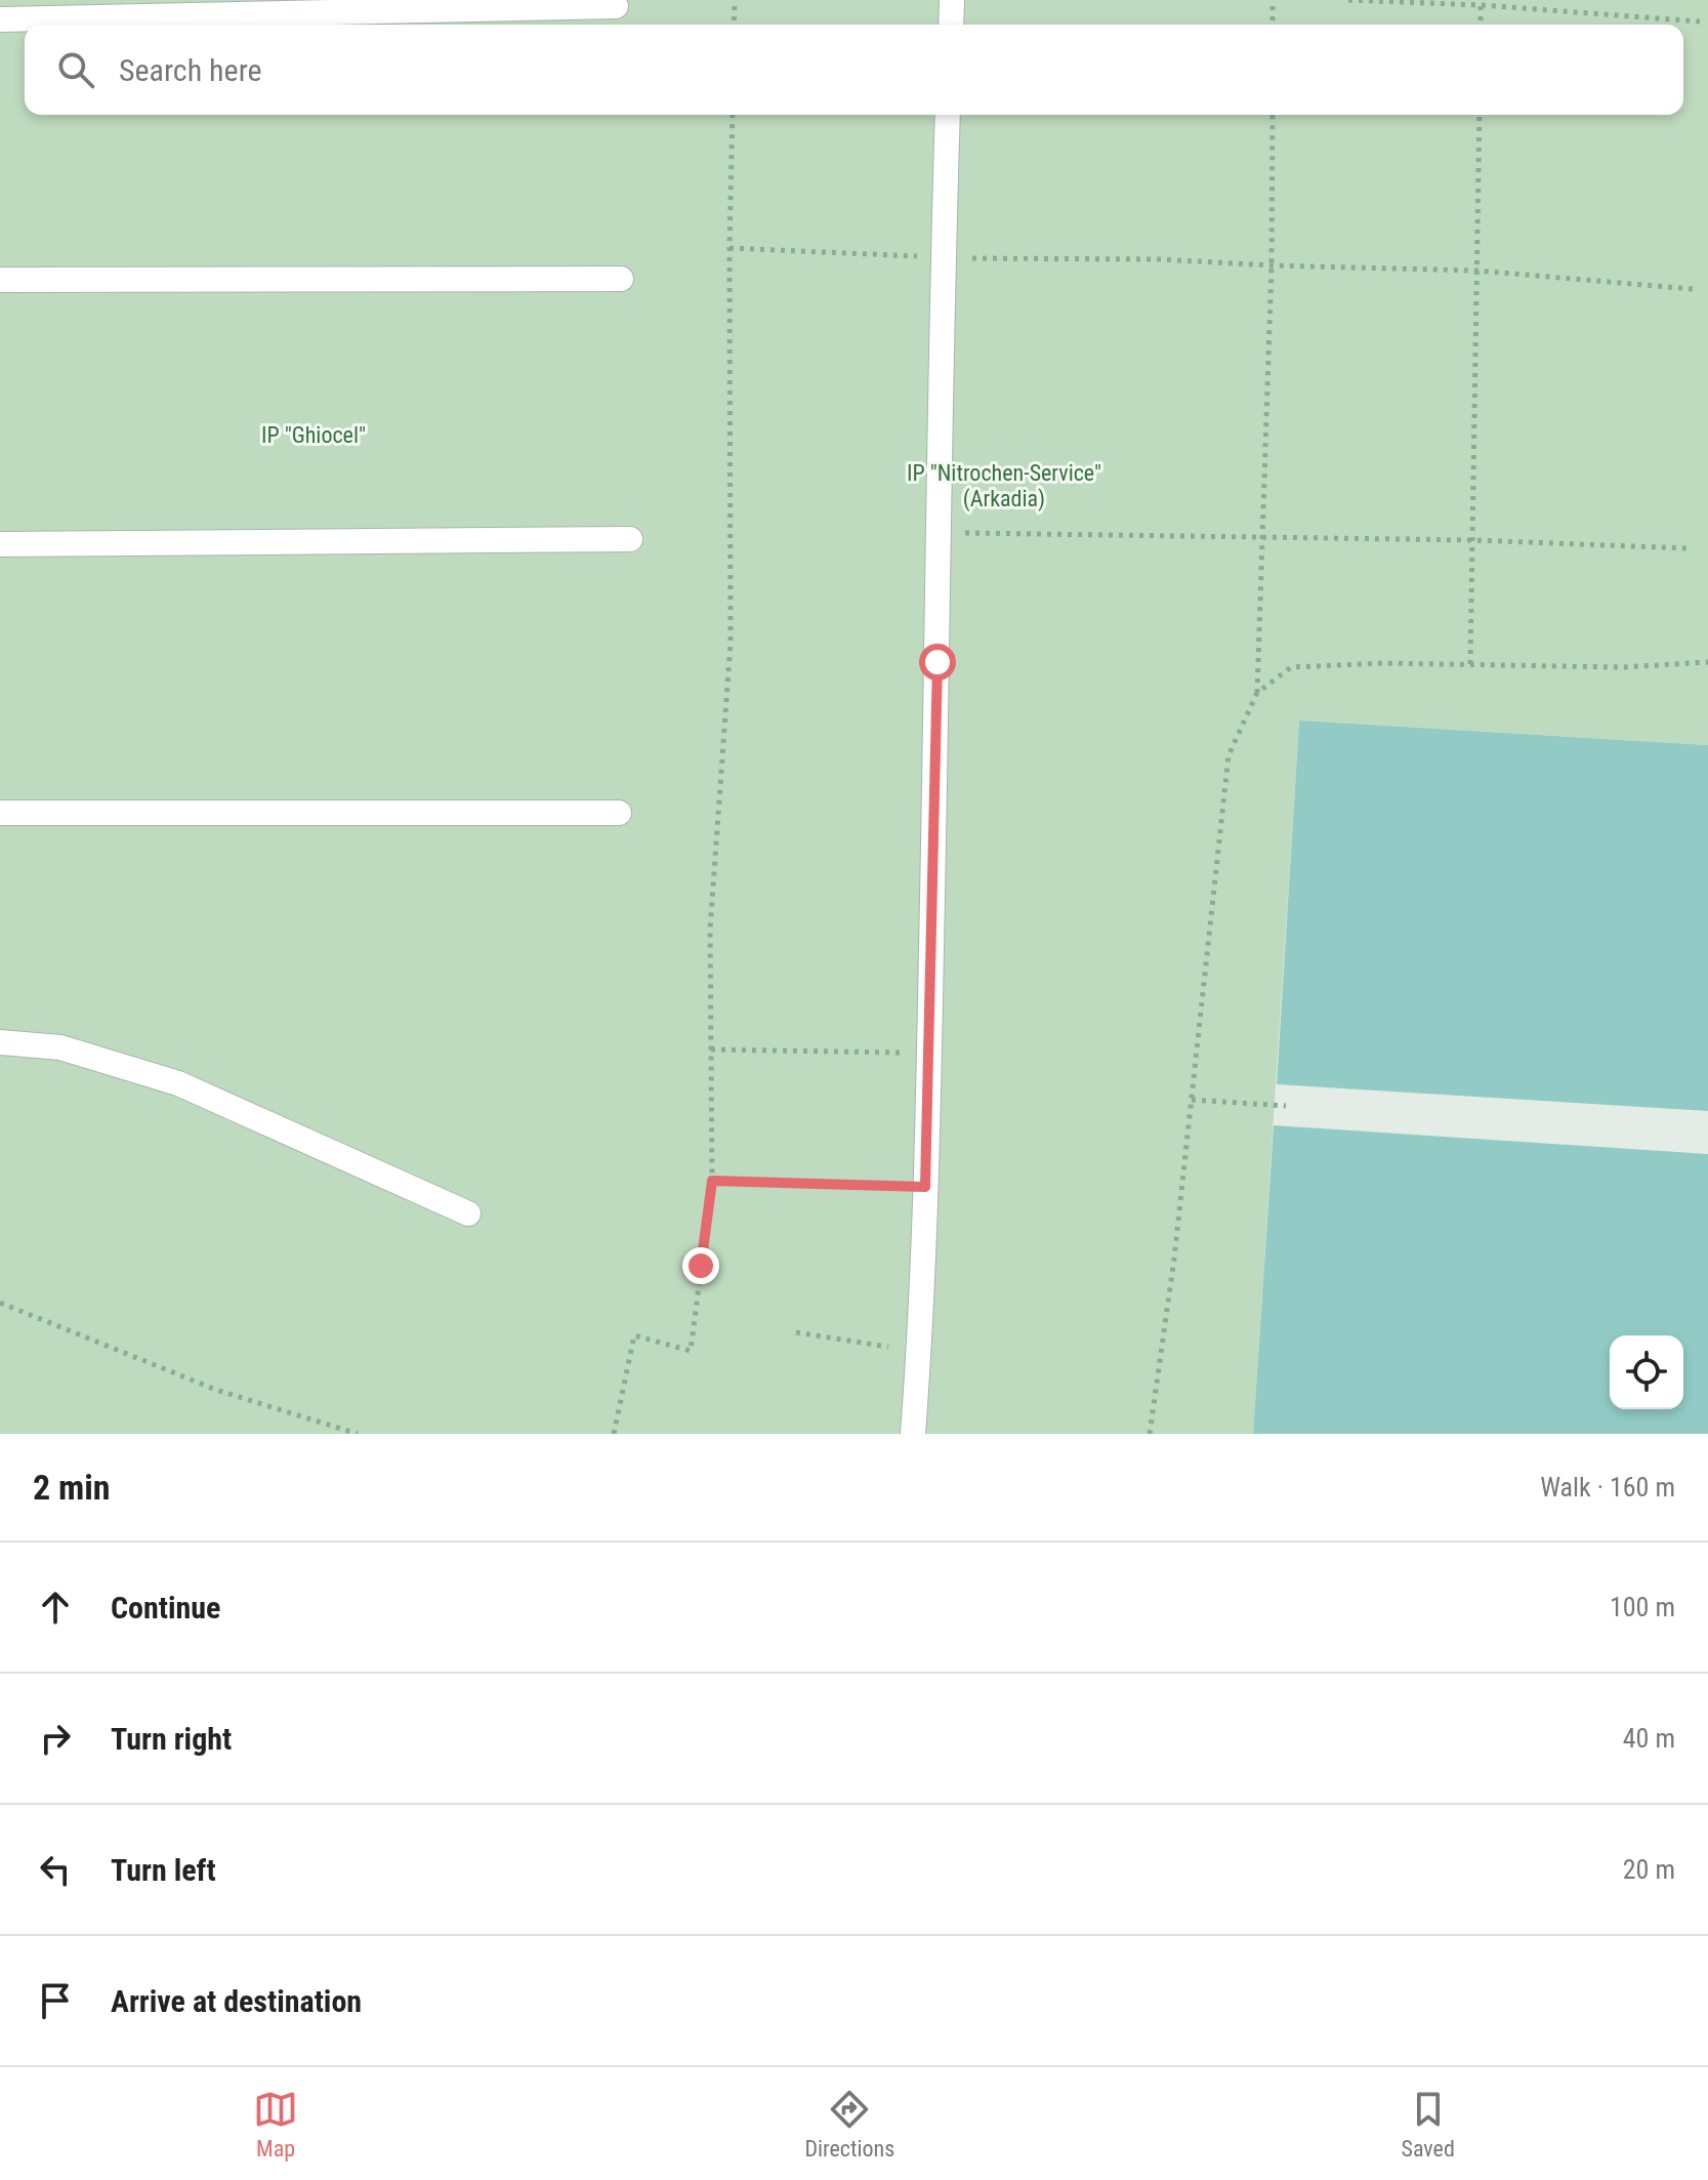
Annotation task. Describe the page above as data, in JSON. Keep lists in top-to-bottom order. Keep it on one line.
{"parks":["IP \"Ghiocel\"","IP \"Nitrochen-Service\" (Arkadia)"],"page":{"search":"Search here","heading":["2 min","Walk · 160 m"],"list":[["Continue","100 m"],["Turn right","40 m"],["Turn left","20 m"],"Arrive at destination"],"nav":["Map","Directions","Saved"]}}
